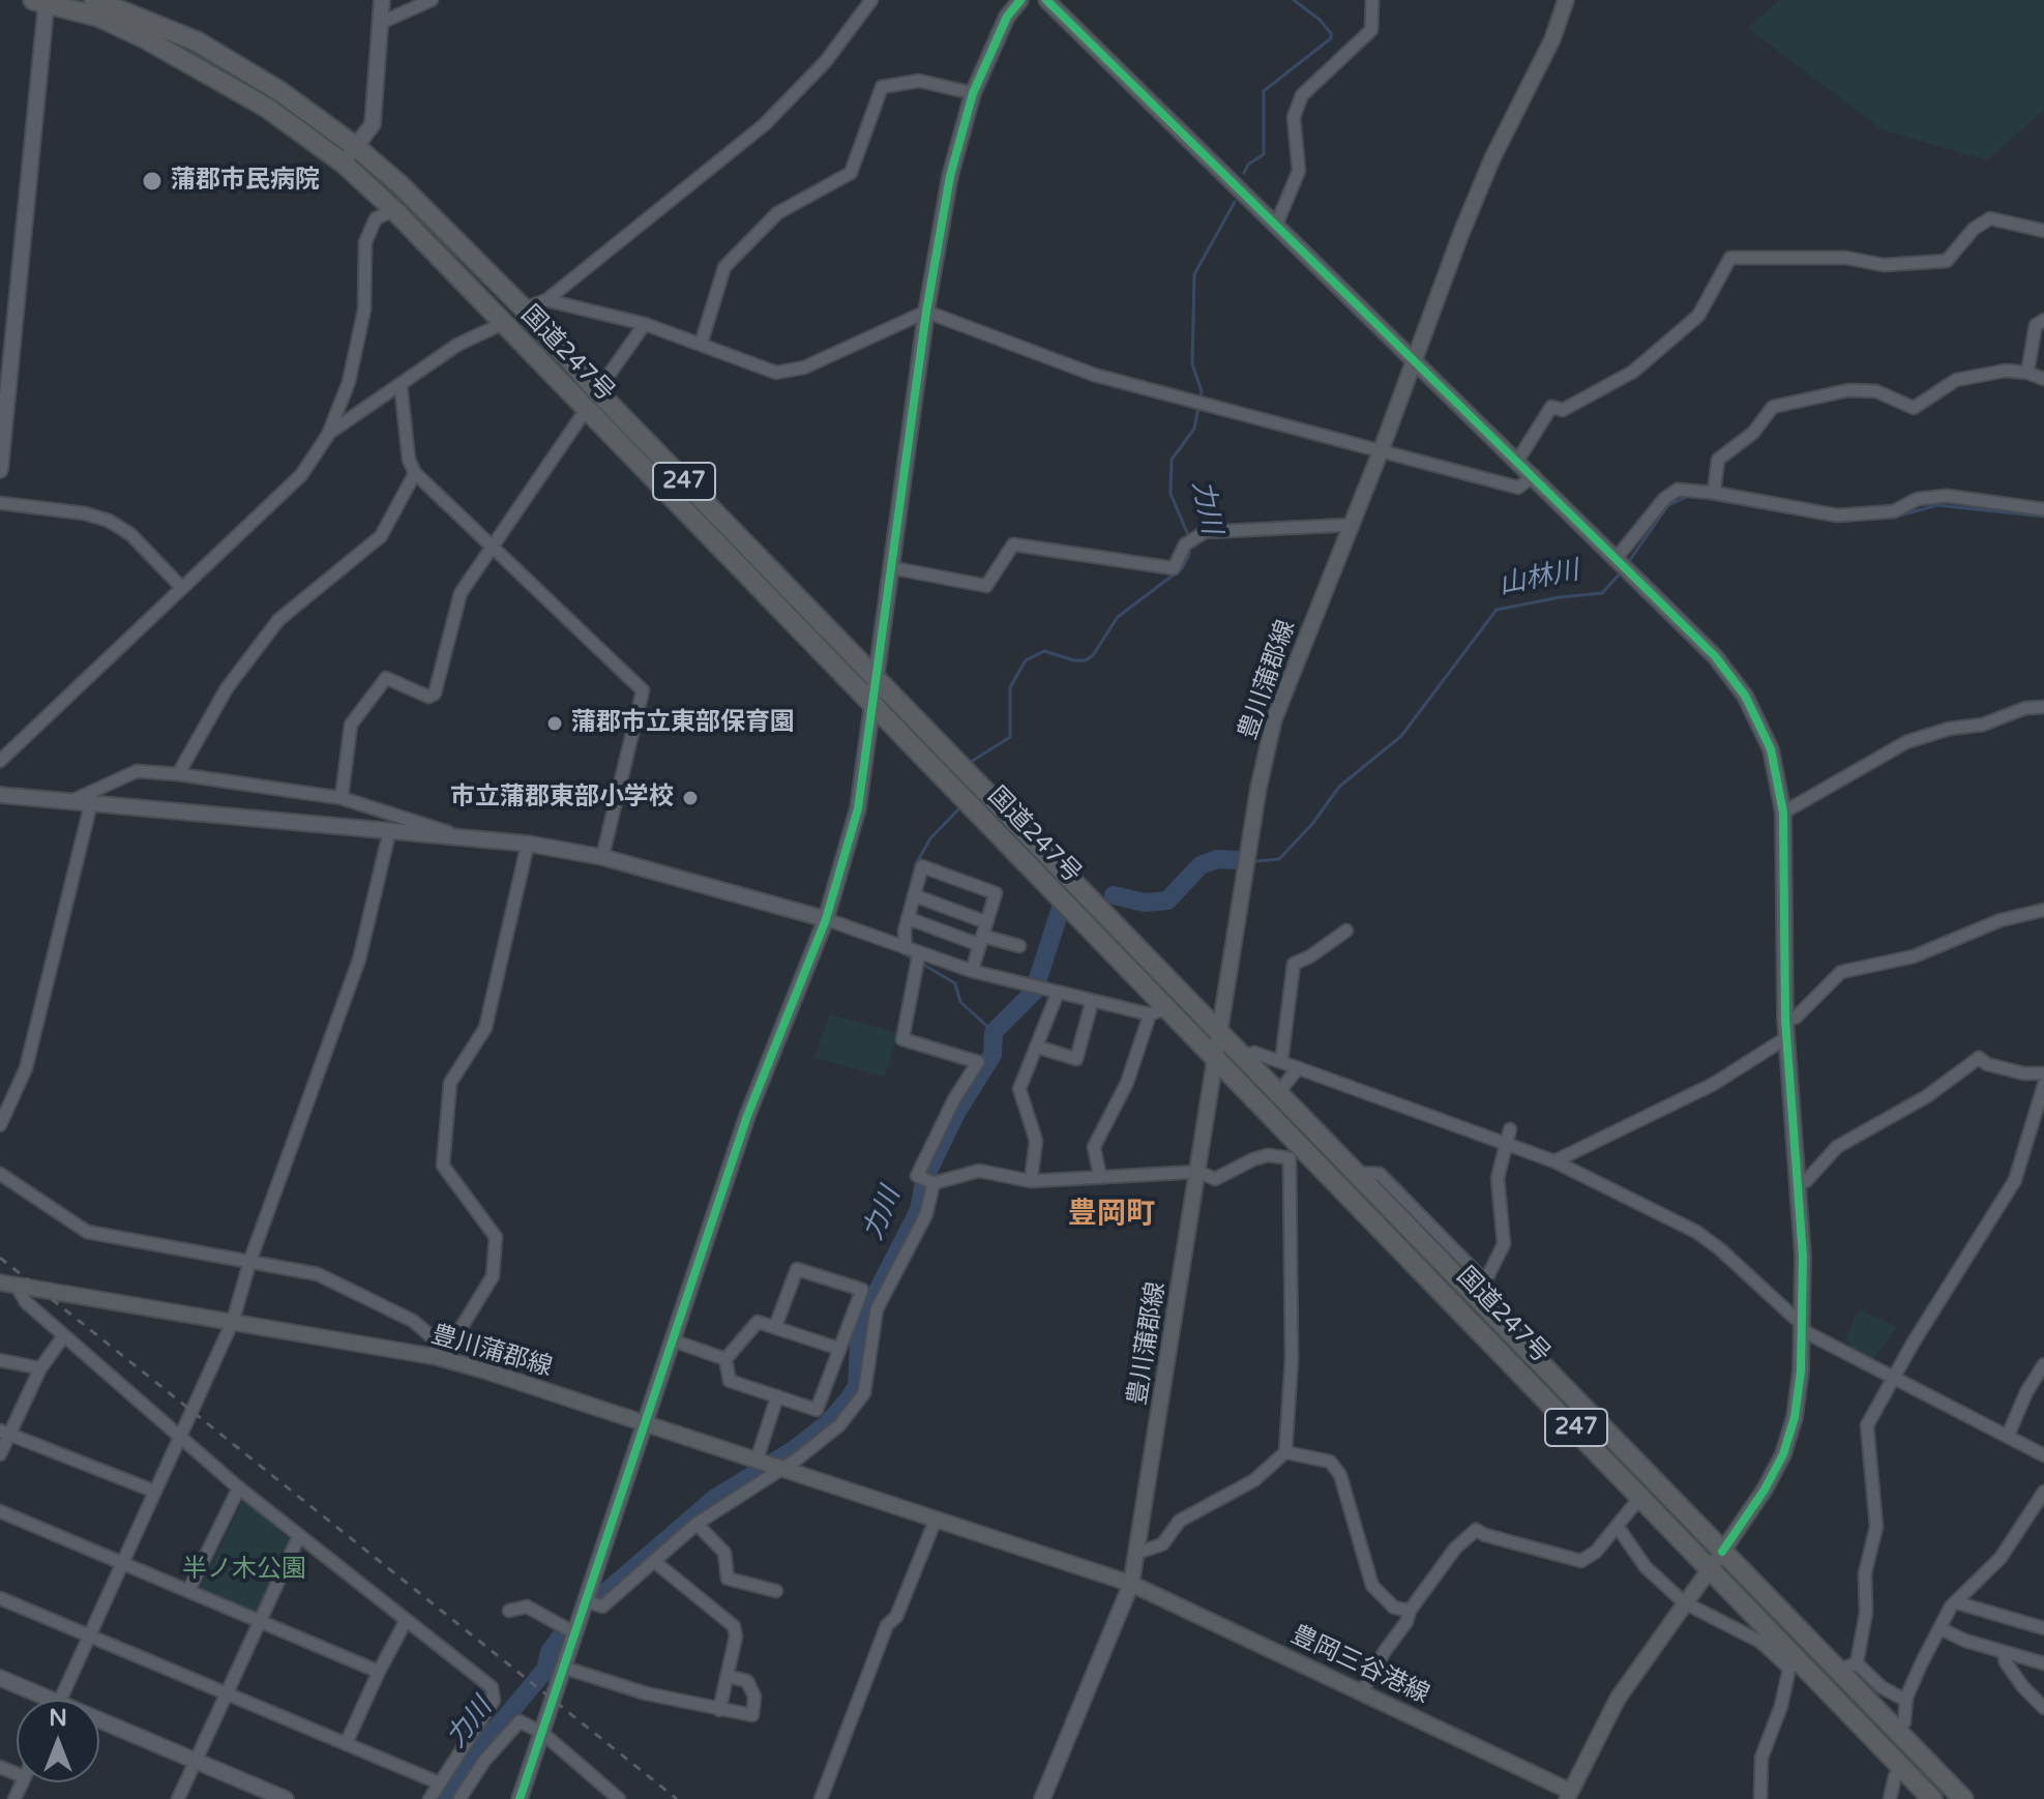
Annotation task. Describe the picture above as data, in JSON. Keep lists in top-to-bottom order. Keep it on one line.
{"streets":{"highway":["国道247号","247"],"main road":["豊川蒲郡線","豊岡三谷港線"]},"crossings":[["国道247号","豊川蒲郡線"],["国道247号","豊岡三谷港線"],["豊川蒲郡線","豊岡三谷港線"]],"districts":["豊岡町"],"water":["力川","山林川"],"parks":["半ノ木公園"],"places":["蒲郡市民病院","蒲郡市立東部保育園","市立蒲郡東部小学校"],"north":"top"}
